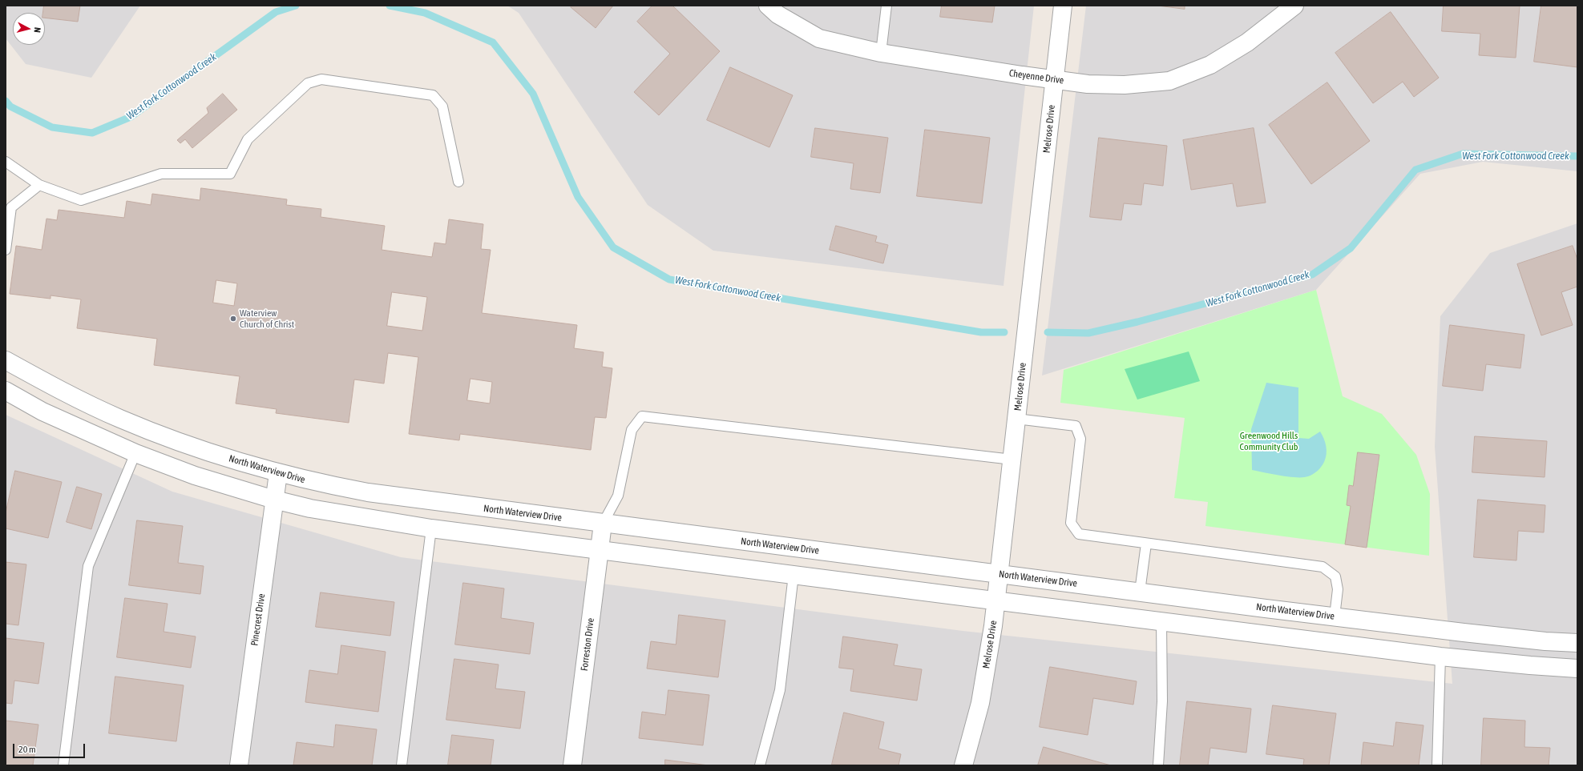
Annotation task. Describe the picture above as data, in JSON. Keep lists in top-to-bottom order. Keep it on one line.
{"streets":{"street":["Cheyenne Drive","Melrose Drive","North Waterview Drive","Pinecrest Drive","Forreston Drive"]},"crossings":[["Cheyenne Drive","Melrose Drive"],["Melrose Drive","North Waterview Drive"],["North Waterview Drive","Pinecrest Drive"],["North Waterview Drive","Forreston Drive"]],"water":["West Fork Cottonwood Creek"],"parks":["Greenwood Hills Community Club"],"places":["Waterview Church of Christ"],"scale_bar":"20 m","north":"right"}
